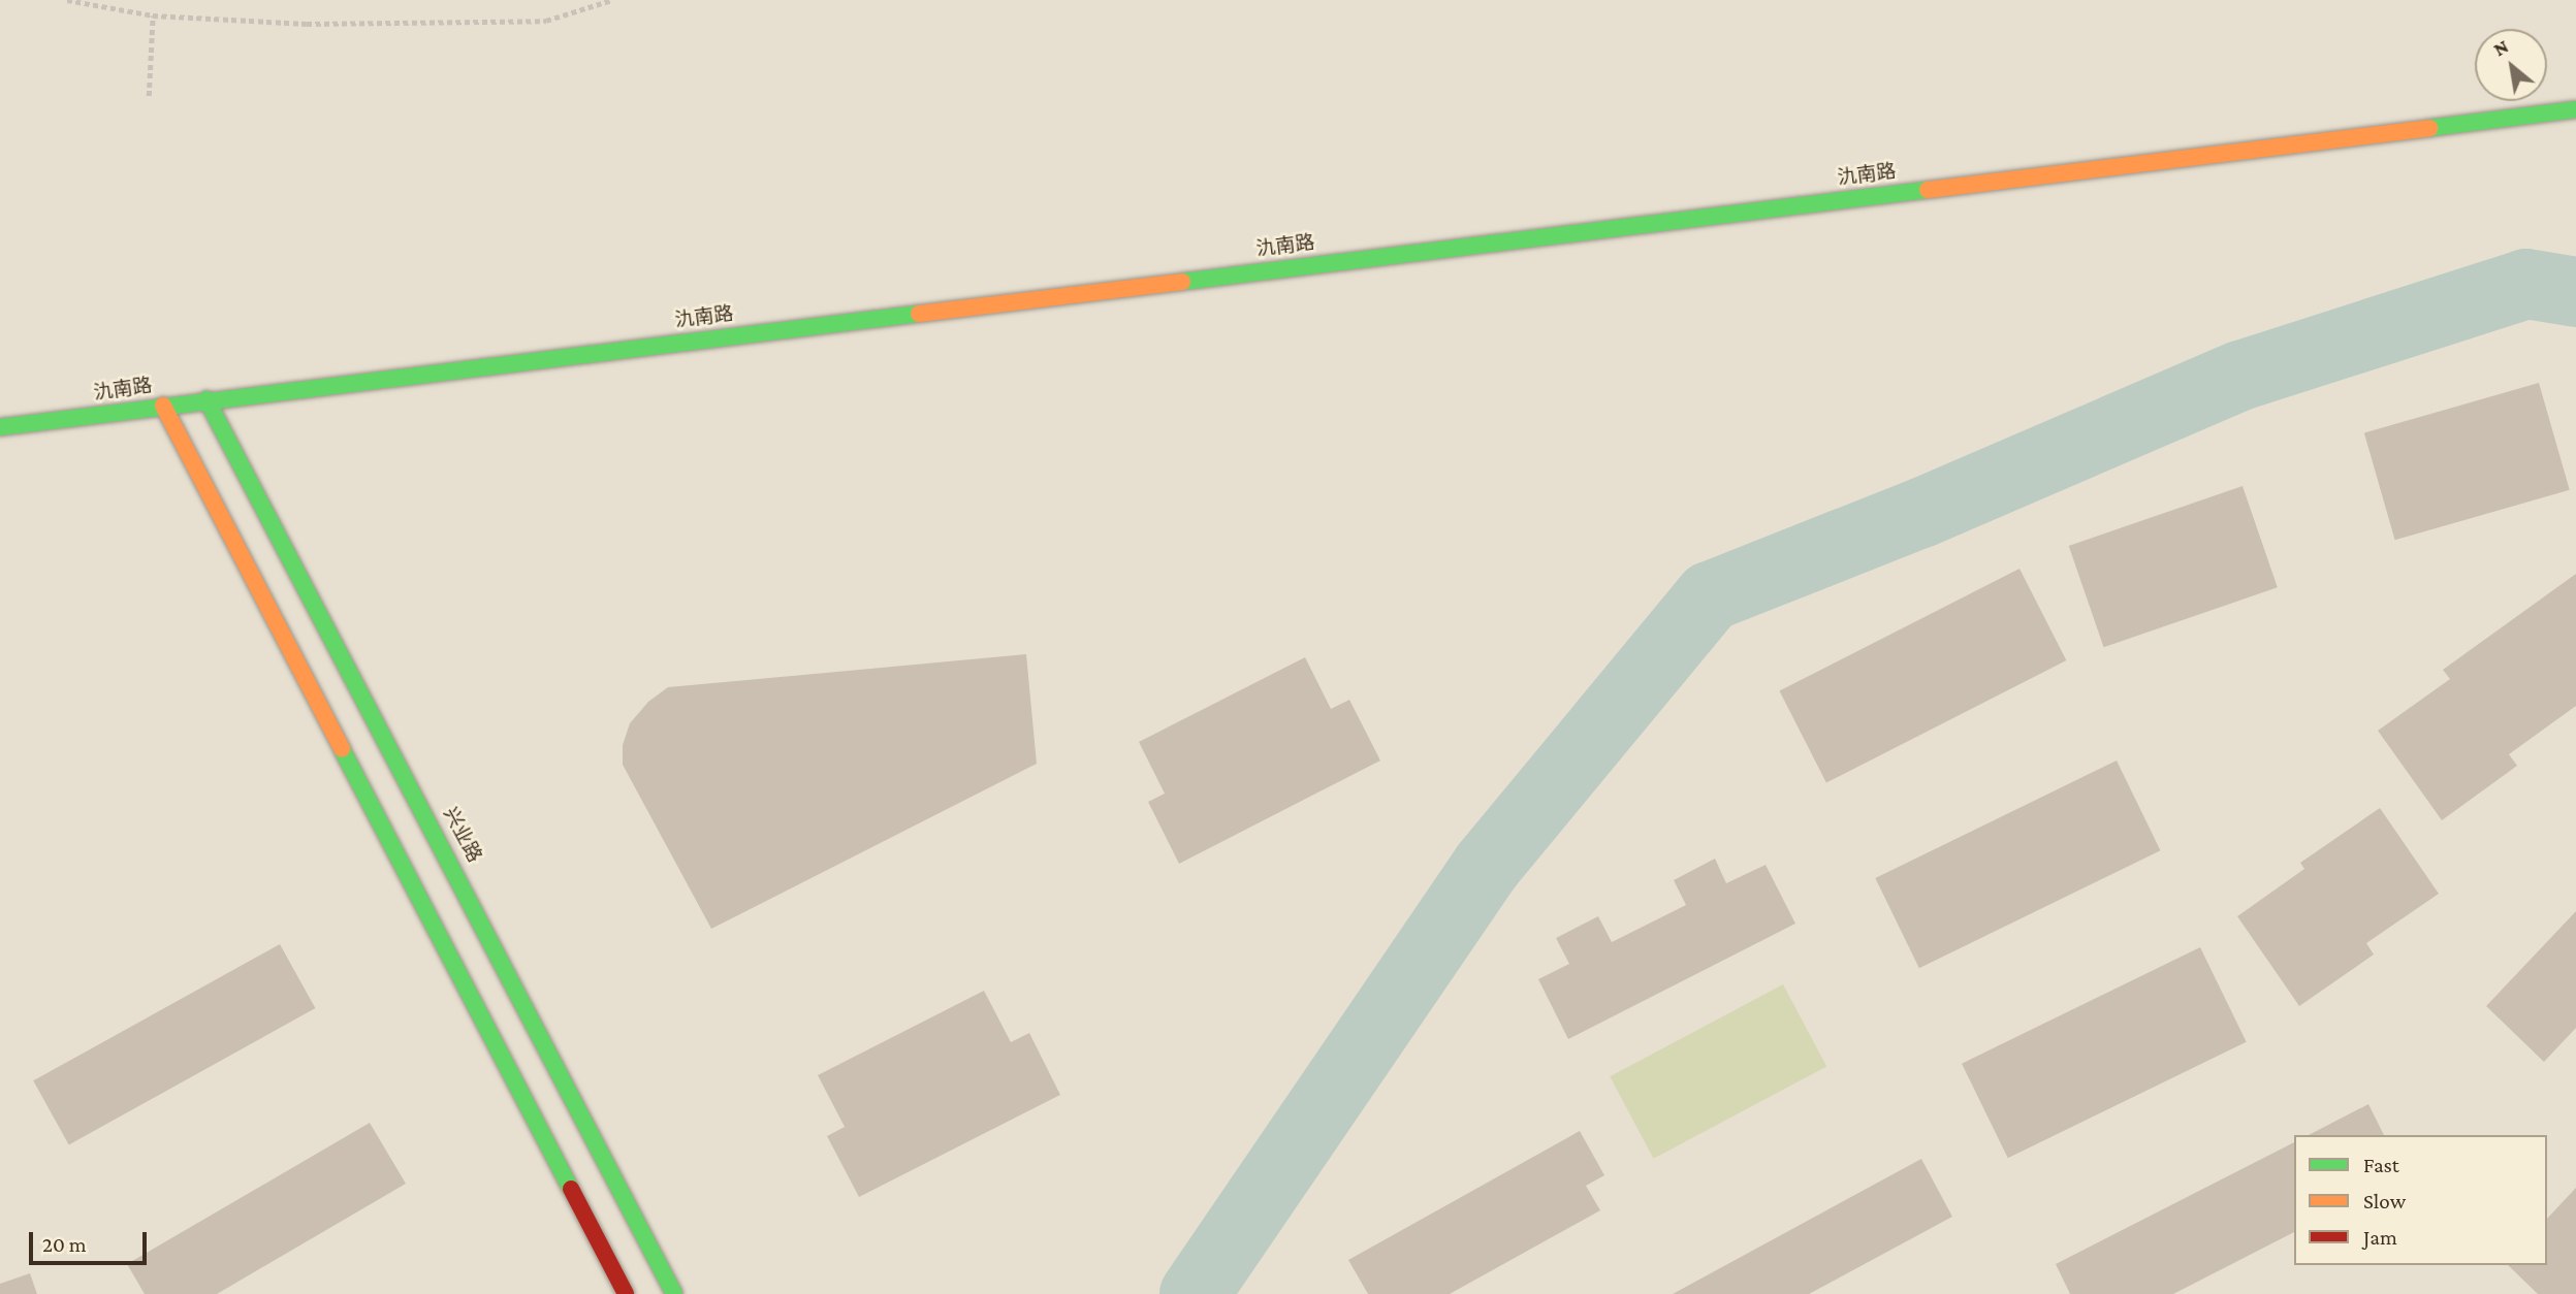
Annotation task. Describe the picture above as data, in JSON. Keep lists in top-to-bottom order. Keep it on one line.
{"streets":{"main road":["氿南路","兴业路"]},"crossings":[["氿南路","兴业路"]],"legend":["Fast","Slow","Jam"],"scale_bar":"20 m","north":"top left"}
